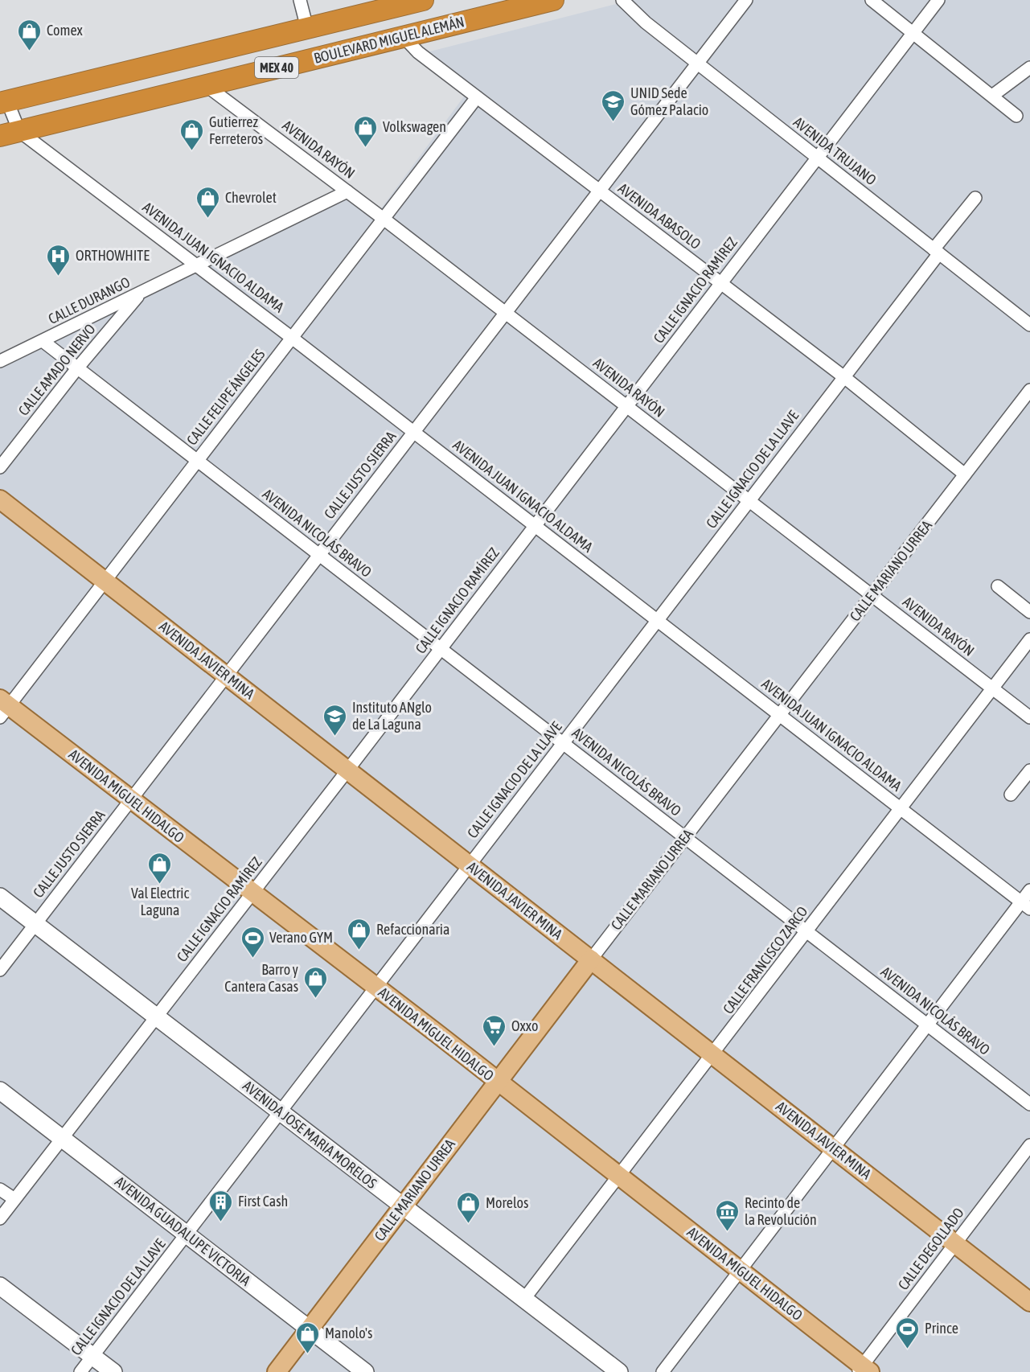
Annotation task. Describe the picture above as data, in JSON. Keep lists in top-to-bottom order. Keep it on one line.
{"streets":{"highway":["BOULEVARD MIGUEL ALEMÁN","MEX 40"],"main road":["CALLE MARIANO URREA","AVENIDA JAVIER MINA","AVENIDA MIGUEL HIDALGO"],"street":["AVENIDA RAYÓN","AVENIDA TRUJANO","AVENIDA ABASOLO","AVENIDA JUAN IGNACIO ALDAMA","CALLE IGNACIO RAMÍREZ","CALLE DURANGO","CALLE AMADO NERVO","CALLE FELIPE ÁNGELES","CALLE IGNACIO DE LA LLAVE","CALLE JUSTO SIERRA","AVENIDA NICOLÁS BRAVO","CALLE FRANCISCO ZARCO","AVENIDA JOSE MARIA MORELOS","AVENIDA GUADALUPE VICTORIA","CALLE DEGOLLADO"]},"crossings":[["BOULEVARD MIGUEL ALEMÁN","AVENIDA RAYÓN"],["BOULEVARD MIGUEL ALEMÁN","AVENIDA ABASOLO"],["BOULEVARD MIGUEL ALEMÁN","AVENIDA JUAN IGNACIO ALDAMA"],["AVENIDA RAYÓN","CALLE IGNACIO RAMÍREZ"],["AVENIDA RAYÓN","CALLE DURANGO"],["AVENIDA RAYÓN","CALLE FELIPE ÁNGELES"],["AVENIDA RAYÓN","CALLE IGNACIO DE LA LLAVE"],["AVENIDA RAYÓN","CALLE JUSTO SIERRA"],["AVENIDA RAYÓN","CALLE MARIANO URREA"],["AVENIDA RAYÓN","CALLE FRANCISCO ZARCO"],["AVENIDA TRUJANO","CALLE IGNACIO RAMÍREZ"],["AVENIDA TRUJANO","CALLE IGNACIO DE LA LLAVE"],["AVENIDA TRUJANO","CALLE JUSTO SIERRA"],["AVENIDA ABASOLO","CALLE IGNACIO RAMÍREZ"],["AVENIDA ABASOLO","CALLE FELIPE ÁNGELES"],["AVENIDA ABASOLO","CALLE IGNACIO DE LA LLAVE"],["AVENIDA ABASOLO","CALLE JUSTO SIERRA"],["AVENIDA ABASOLO","CALLE MARIANO URREA"],["AVENIDA JUAN IGNACIO ALDAMA","CALLE IGNACIO RAMÍREZ"],["AVENIDA JUAN IGNACIO ALDAMA","CALLE DURANGO"],["AVENIDA JUAN IGNACIO ALDAMA","CALLE FELIPE ÁNGELES"],["AVENIDA JUAN IGNACIO ALDAMA","CALLE IGNACIO DE LA LLAVE"],["AVENIDA JUAN IGNACIO ALDAMA","CALLE JUSTO SIERRA"],["AVENIDA JUAN IGNACIO ALDAMA","CALLE MARIANO URREA"],["AVENIDA JUAN IGNACIO ALDAMA","CALLE FRANCISCO ZARCO"],["CALLE IGNACIO RAMÍREZ","AVENIDA NICOLÁS BRAVO"],["CALLE IGNACIO RAMÍREZ","AVENIDA JAVIER MINA"],["CALLE IGNACIO RAMÍREZ","AVENIDA MIGUEL HIDALGO"],["CALLE IGNACIO RAMÍREZ","AVENIDA JOSE MARIA MORELOS"],["CALLE IGNACIO RAMÍREZ","AVENIDA GUADALUPE VICTORIA"],["CALLE DURANGO","CALLE AMADO NERVO"],["CALLE DURANGO","AVENIDA NICOLÁS BRAVO"],["CALLE AMADO NERVO","AVENIDA NICOLÁS BRAVO"],["CALLE FELIPE ÁNGELES","AVENIDA NICOLÁS BRAVO"],["CALLE FELIPE ÁNGELES","AVENIDA JAVIER MINA"],["CALLE FELIPE ÁNGELES","AVENIDA MIGUEL HIDALGO"],["CALLE IGNACIO DE LA LLAVE","AVENIDA NICOLÁS BRAVO"],["CALLE IGNACIO DE LA LLAVE","AVENIDA JAVIER MINA"],["CALLE IGNACIO DE LA LLAVE","AVENIDA MIGUEL HIDALGO"],["CALLE IGNACIO DE LA LLAVE","AVENIDA JOSE MARIA MORELOS"],["CALLE IGNACIO DE LA LLAVE","AVENIDA GUADALUPE VICTORIA"],["CALLE JUSTO SIERRA","AVENIDA NICOLÁS BRAVO"],["CALLE JUSTO SIERRA","AVENIDA JAVIER MINA"],["CALLE JUSTO SIERRA","AVENIDA MIGUEL HIDALGO"],["CALLE JUSTO SIERRA","AVENIDA JOSE MARIA MORELOS"],["AVENIDA NICOLÁS BRAVO","CALLE MARIANO URREA"],["AVENIDA NICOLÁS BRAVO","CALLE FRANCISCO ZARCO"],["CALLE MARIANO URREA","AVENIDA JAVIER MINA"],["CALLE MARIANO URREA","AVENIDA MIGUEL HIDALGO"],["CALLE MARIANO URREA","AVENIDA JOSE MARIA MORELOS"],["CALLE MARIANO URREA","AVENIDA GUADALUPE VICTORIA"],["AVENIDA JAVIER MINA","CALLE FRANCISCO ZARCO"],["AVENIDA JAVIER MINA","CALLE DEGOLLADO"],["AVENIDA MIGUEL HIDALGO","CALLE FRANCISCO ZARCO"],["AVENIDA MIGUEL HIDALGO","CALLE DEGOLLADO"],["CALLE FRANCISCO ZARCO","AVENIDA JOSE MARIA MORELOS"]],"places":{"shop":["Comex","Volkswagen","Gutierrez Ferreteros","Chevrolet","Val Electric Laguna","Refaccionaria","Barro y Cantera Casas","Morelos","Manolo's"],"school or university":["UNID Sede Gómez Palacio","Instituto ANglo de La Laguna"],"hospital":["ORTHOWHITE"],"sports":["Verano GYM","Prince"],"supermarket":["Oxxo"],"building":["First Cash"],"museum":["Recinto de la Revolución"]}}
